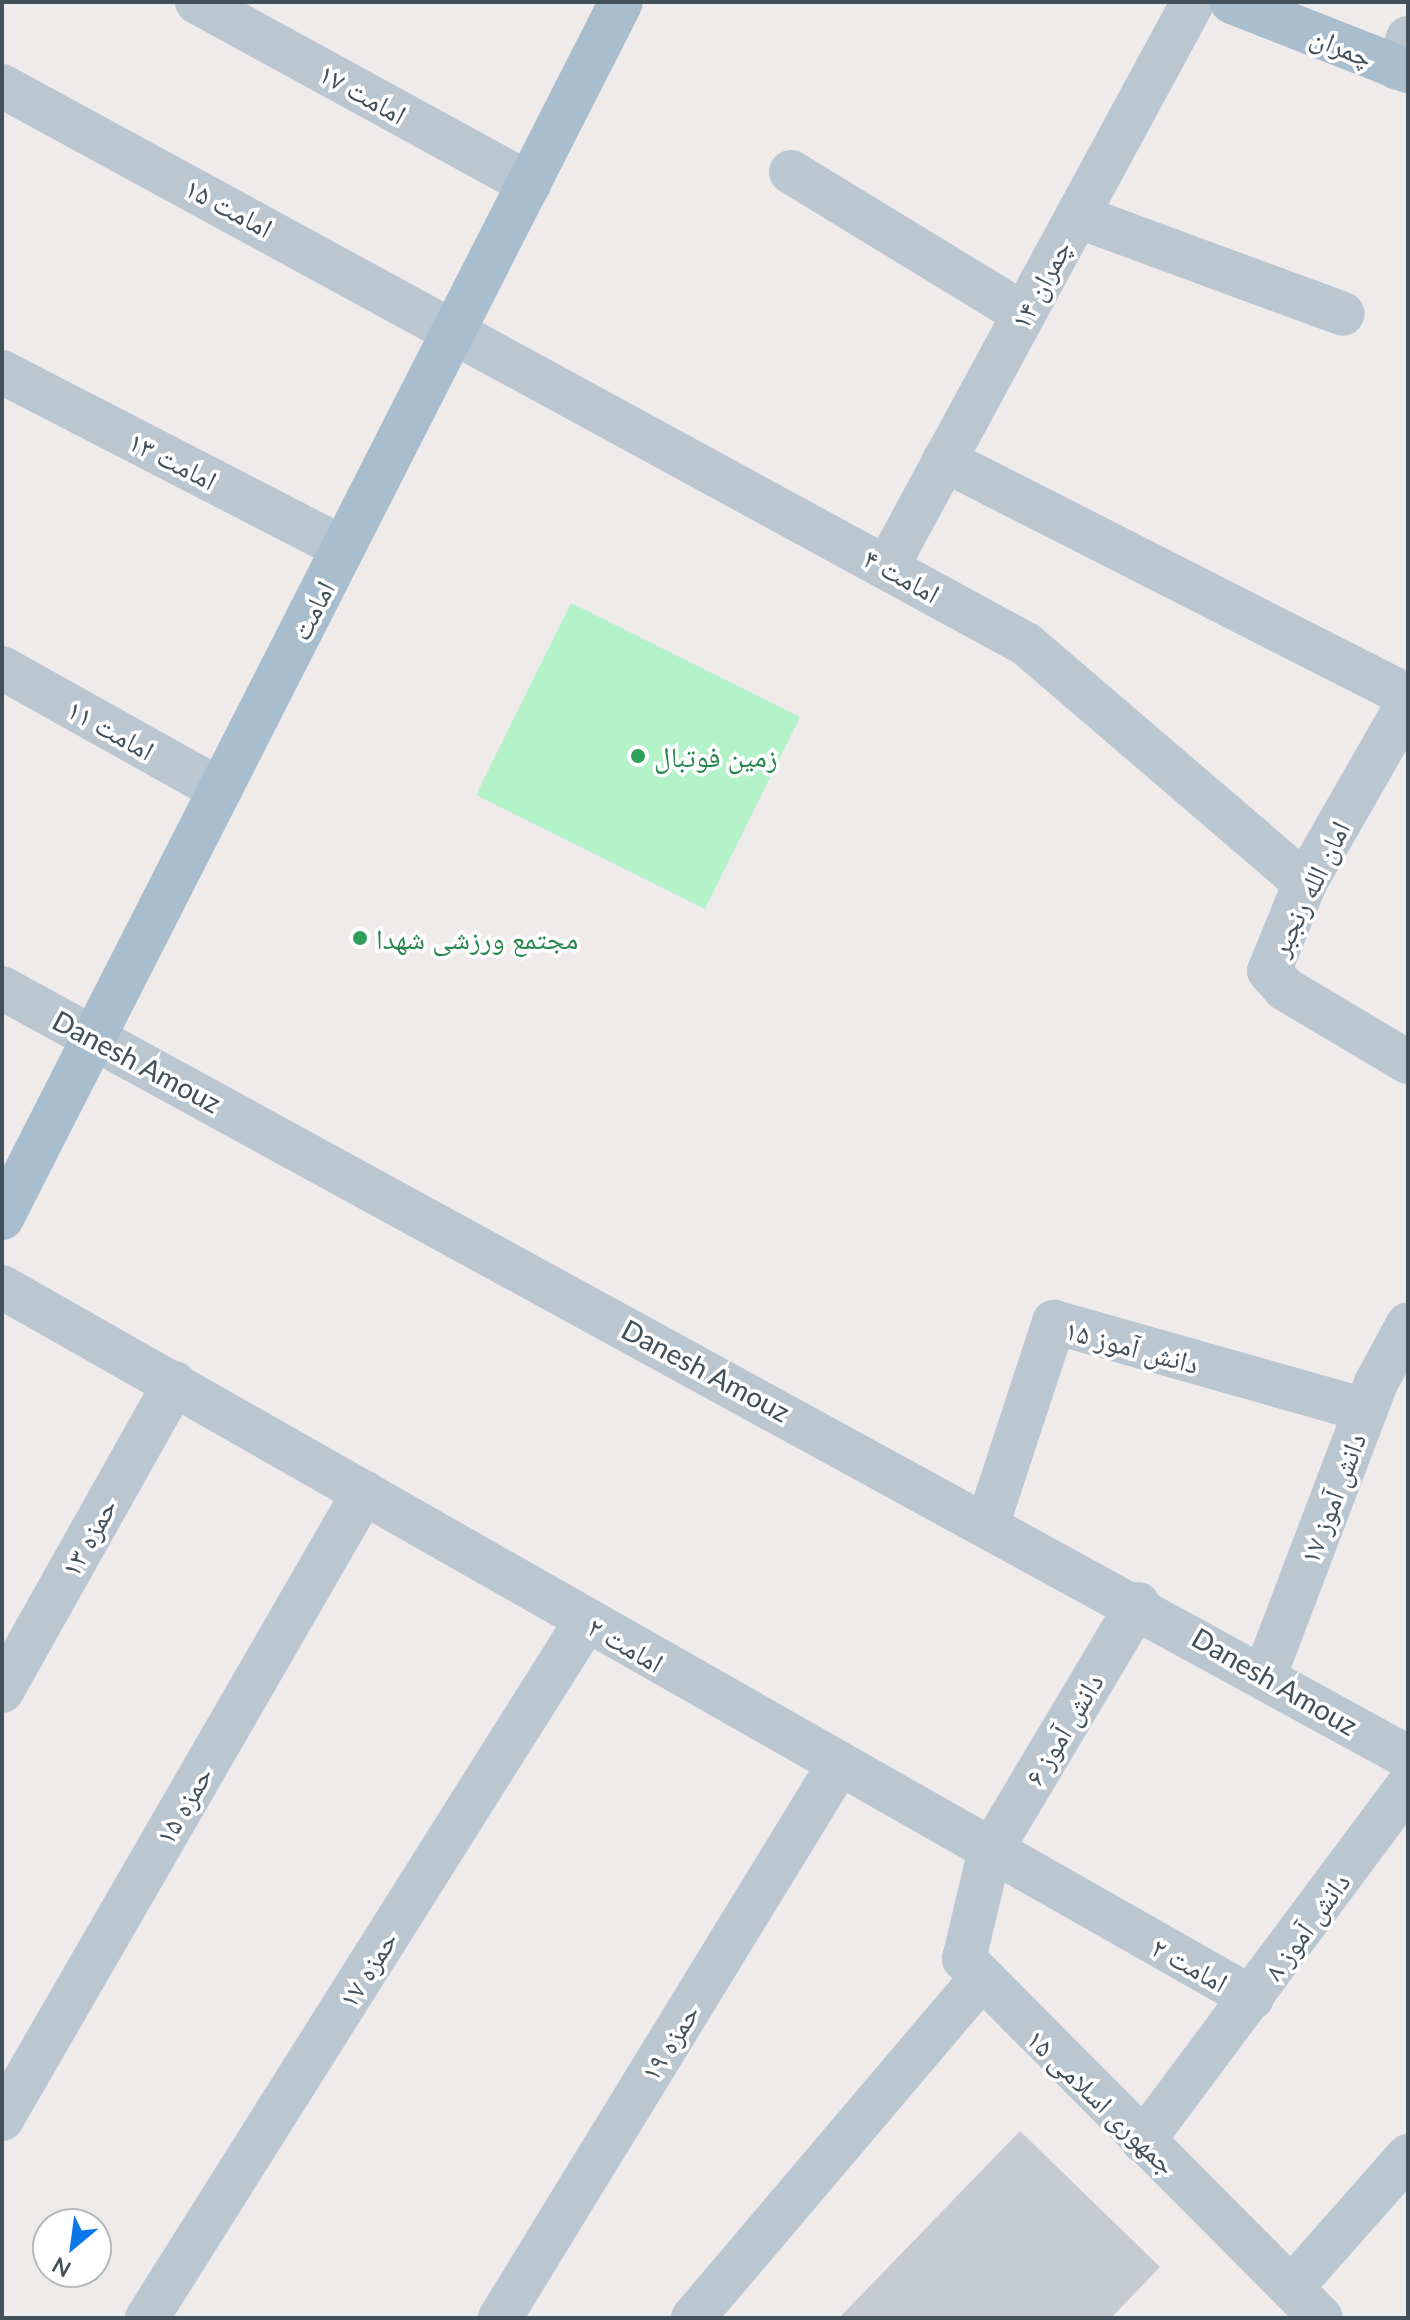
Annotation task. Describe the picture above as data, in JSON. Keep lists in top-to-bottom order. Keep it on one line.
{"streets":{"main road":["چمران","امامت"],"street":["امامت ۱۷","امامت ۱۵","چمران ۱۴","امامت ۱۳","امامت ۴","امامت ۱۱","امان الله رنجبر","Danesh Amouz","دانش آموز ۱۵","دانش آموز ۱۷","حمزه ۱۳","امامت ۲","دانش آموز ۶","حمزه ۱۵","دانش آموز ۸","حمزه ۱۷","حمزه ۱۹","جمهوری اسلامی ۱۵"]},"crossings":[["امامت ۱۷","امامت"],["امامت ۱۵","امامت ۴"],["امامت ۱۵","امامت"],["چمران ۱۴","امامت ۴"],["امامت ۱۳","امامت"],["امامت ۴","امامت"],["امامت ۴","امان الله رنجبر"],["امامت","امامت ۱۱"],["امامت","Danesh Amouz"],["Danesh Amouz","دانش آموز ۱۵"],["Danesh Amouz","دانش آموز ۱۷"],["Danesh Amouz","دانش آموز ۶"],["دانش آموز ۱۵","دانش آموز ۱۷"],["حمزه ۱۳","امامت ۲"],["امامت ۲","دانش آموز ۶"],["امامت ۲","حمزه ۱۵"],["امامت ۲","دانش آموز ۸"],["امامت ۲","حمزه ۱۷"],["امامت ۲","حمزه ۱۹"],["امامت ۲","جمهوری اسلامی ۱۵"],["دانش آموز ۶","جمهوری اسلامی ۱۵"],["دانش آموز ۸","جمهوری اسلامی ۱۵"]],"places":["زمین فوتبال","مجتمع ورزشی شهدا"],"north":"bottom left"}
